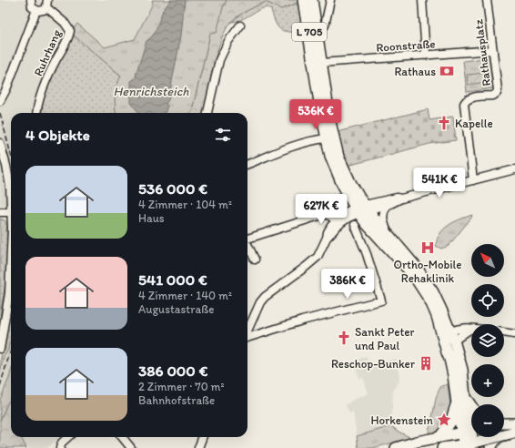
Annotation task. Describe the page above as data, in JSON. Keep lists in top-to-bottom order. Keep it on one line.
{"streets":{"main road":["L 705"],"street":["Roonstraße","Ruhrhang","Rathausplatz"]},"crossings":[["L 705","Roonstraße"],["Roonstraße","Rathausplatz"]],"water":["Henrichsteich"],"places":{"bank":["Rathaus"],"church":["Kapelle","Sankt Peter und Paul"],"hospital":["Ortho-Mobile Rehaklinik"],"building":["Reschop-Bunker"],"place":["Horkenstein"]},"north":"top left","page":{"price":["536K €","541K €","627K €","386K €"],"heading":"4 Objekte","list":[{"name":"536 000 €","note":"4 Zimmer · 104 m² · Haus"},{"name":"541 000 €","note":"4 Zimmer · 140 m² · Augustastraße"},{"name":"386 000 €","note":"2 Zimmer · 70 m² · Bahnhofstraße"}],"map_buttons":["+","−"]}}
